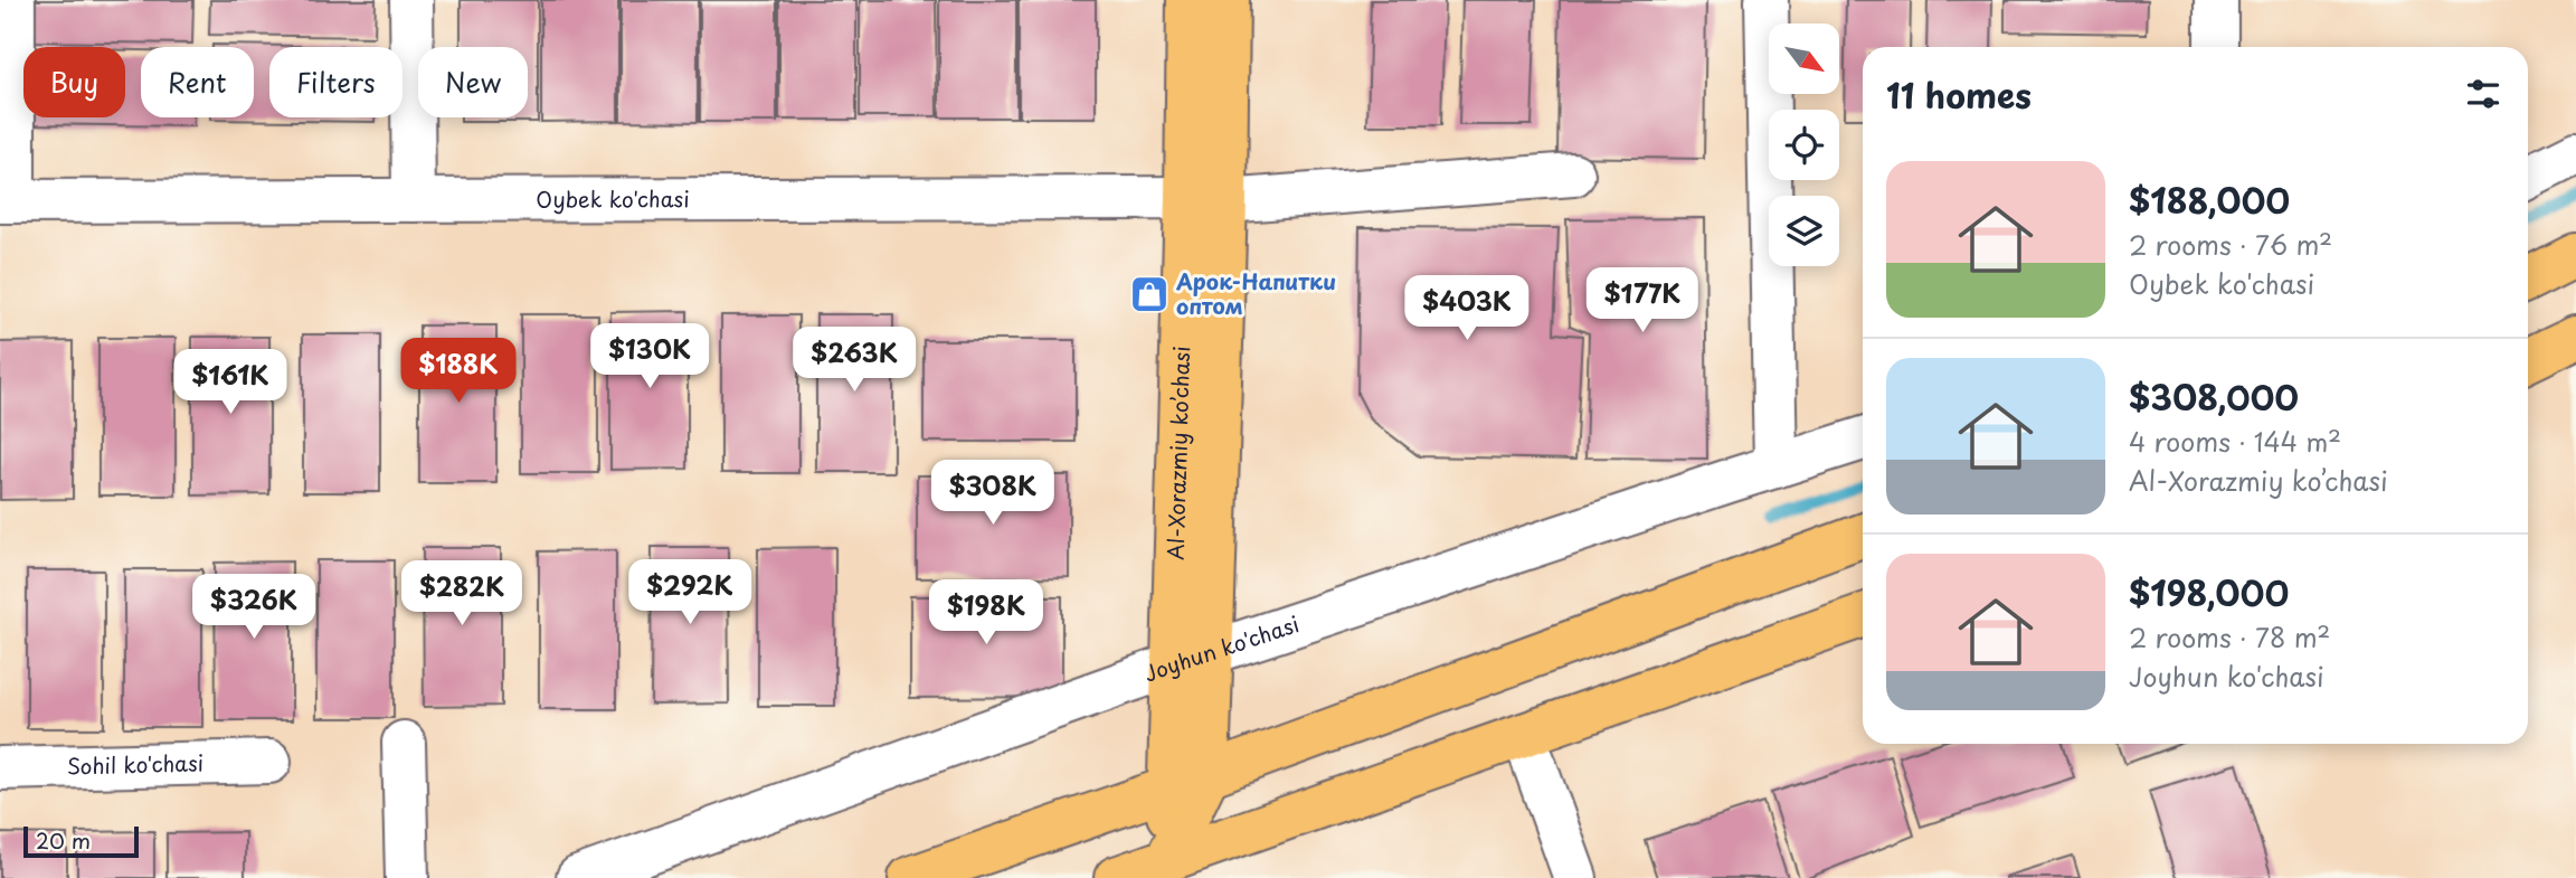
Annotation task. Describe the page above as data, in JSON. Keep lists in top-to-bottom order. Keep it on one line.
{"streets":{"main road":["Al-Xorazmiy ko’chasi"],"street":["Oybek ko'chasi","Joyhun ko'chasi","Sohil ko'chasi"]},"crossings":[["Oybek ko'chasi","Al-Xorazmiy ko’chasi"],["Al-Xorazmiy ko’chasi","Joyhun ko'chasi"]],"places":{"shop":["Арок-Напитки оптом"]},"scale_bar":"20 m","north":"bottom right","page":{"chip":["Buy","Rent","Filters","New"],"heading":"11 homes","list":[{"name":"$188,000","note":"2 rooms · 76 m² · Oybek ko'chasi"},{"name":"$308,000","note":"4 rooms · 144 m² · Al-Xorazmiy ko’chasi"},{"name":"$198,000","note":"2 rooms · 78 m² · Joyhun ko'chasi"}],"price":["$177K","$403K","$130K","$263K","$188K","$161K","$308K","$292K","$282K","$326K","$198K"],"scale":"20 m"}}
